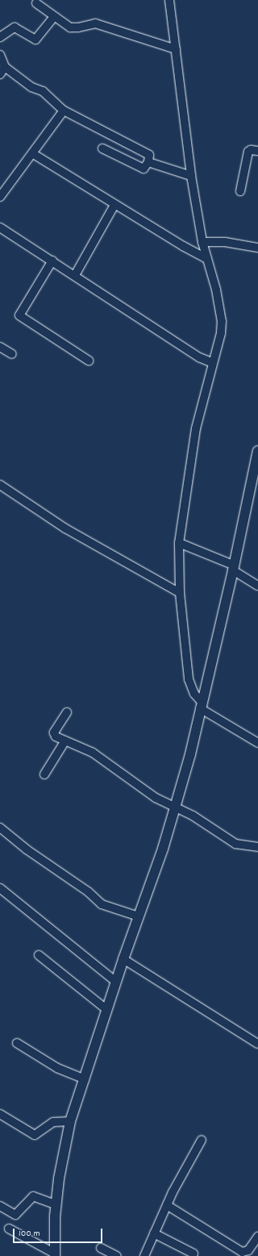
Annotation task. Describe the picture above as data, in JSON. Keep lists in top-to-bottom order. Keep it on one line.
{"scale_bar":"100 m"}
